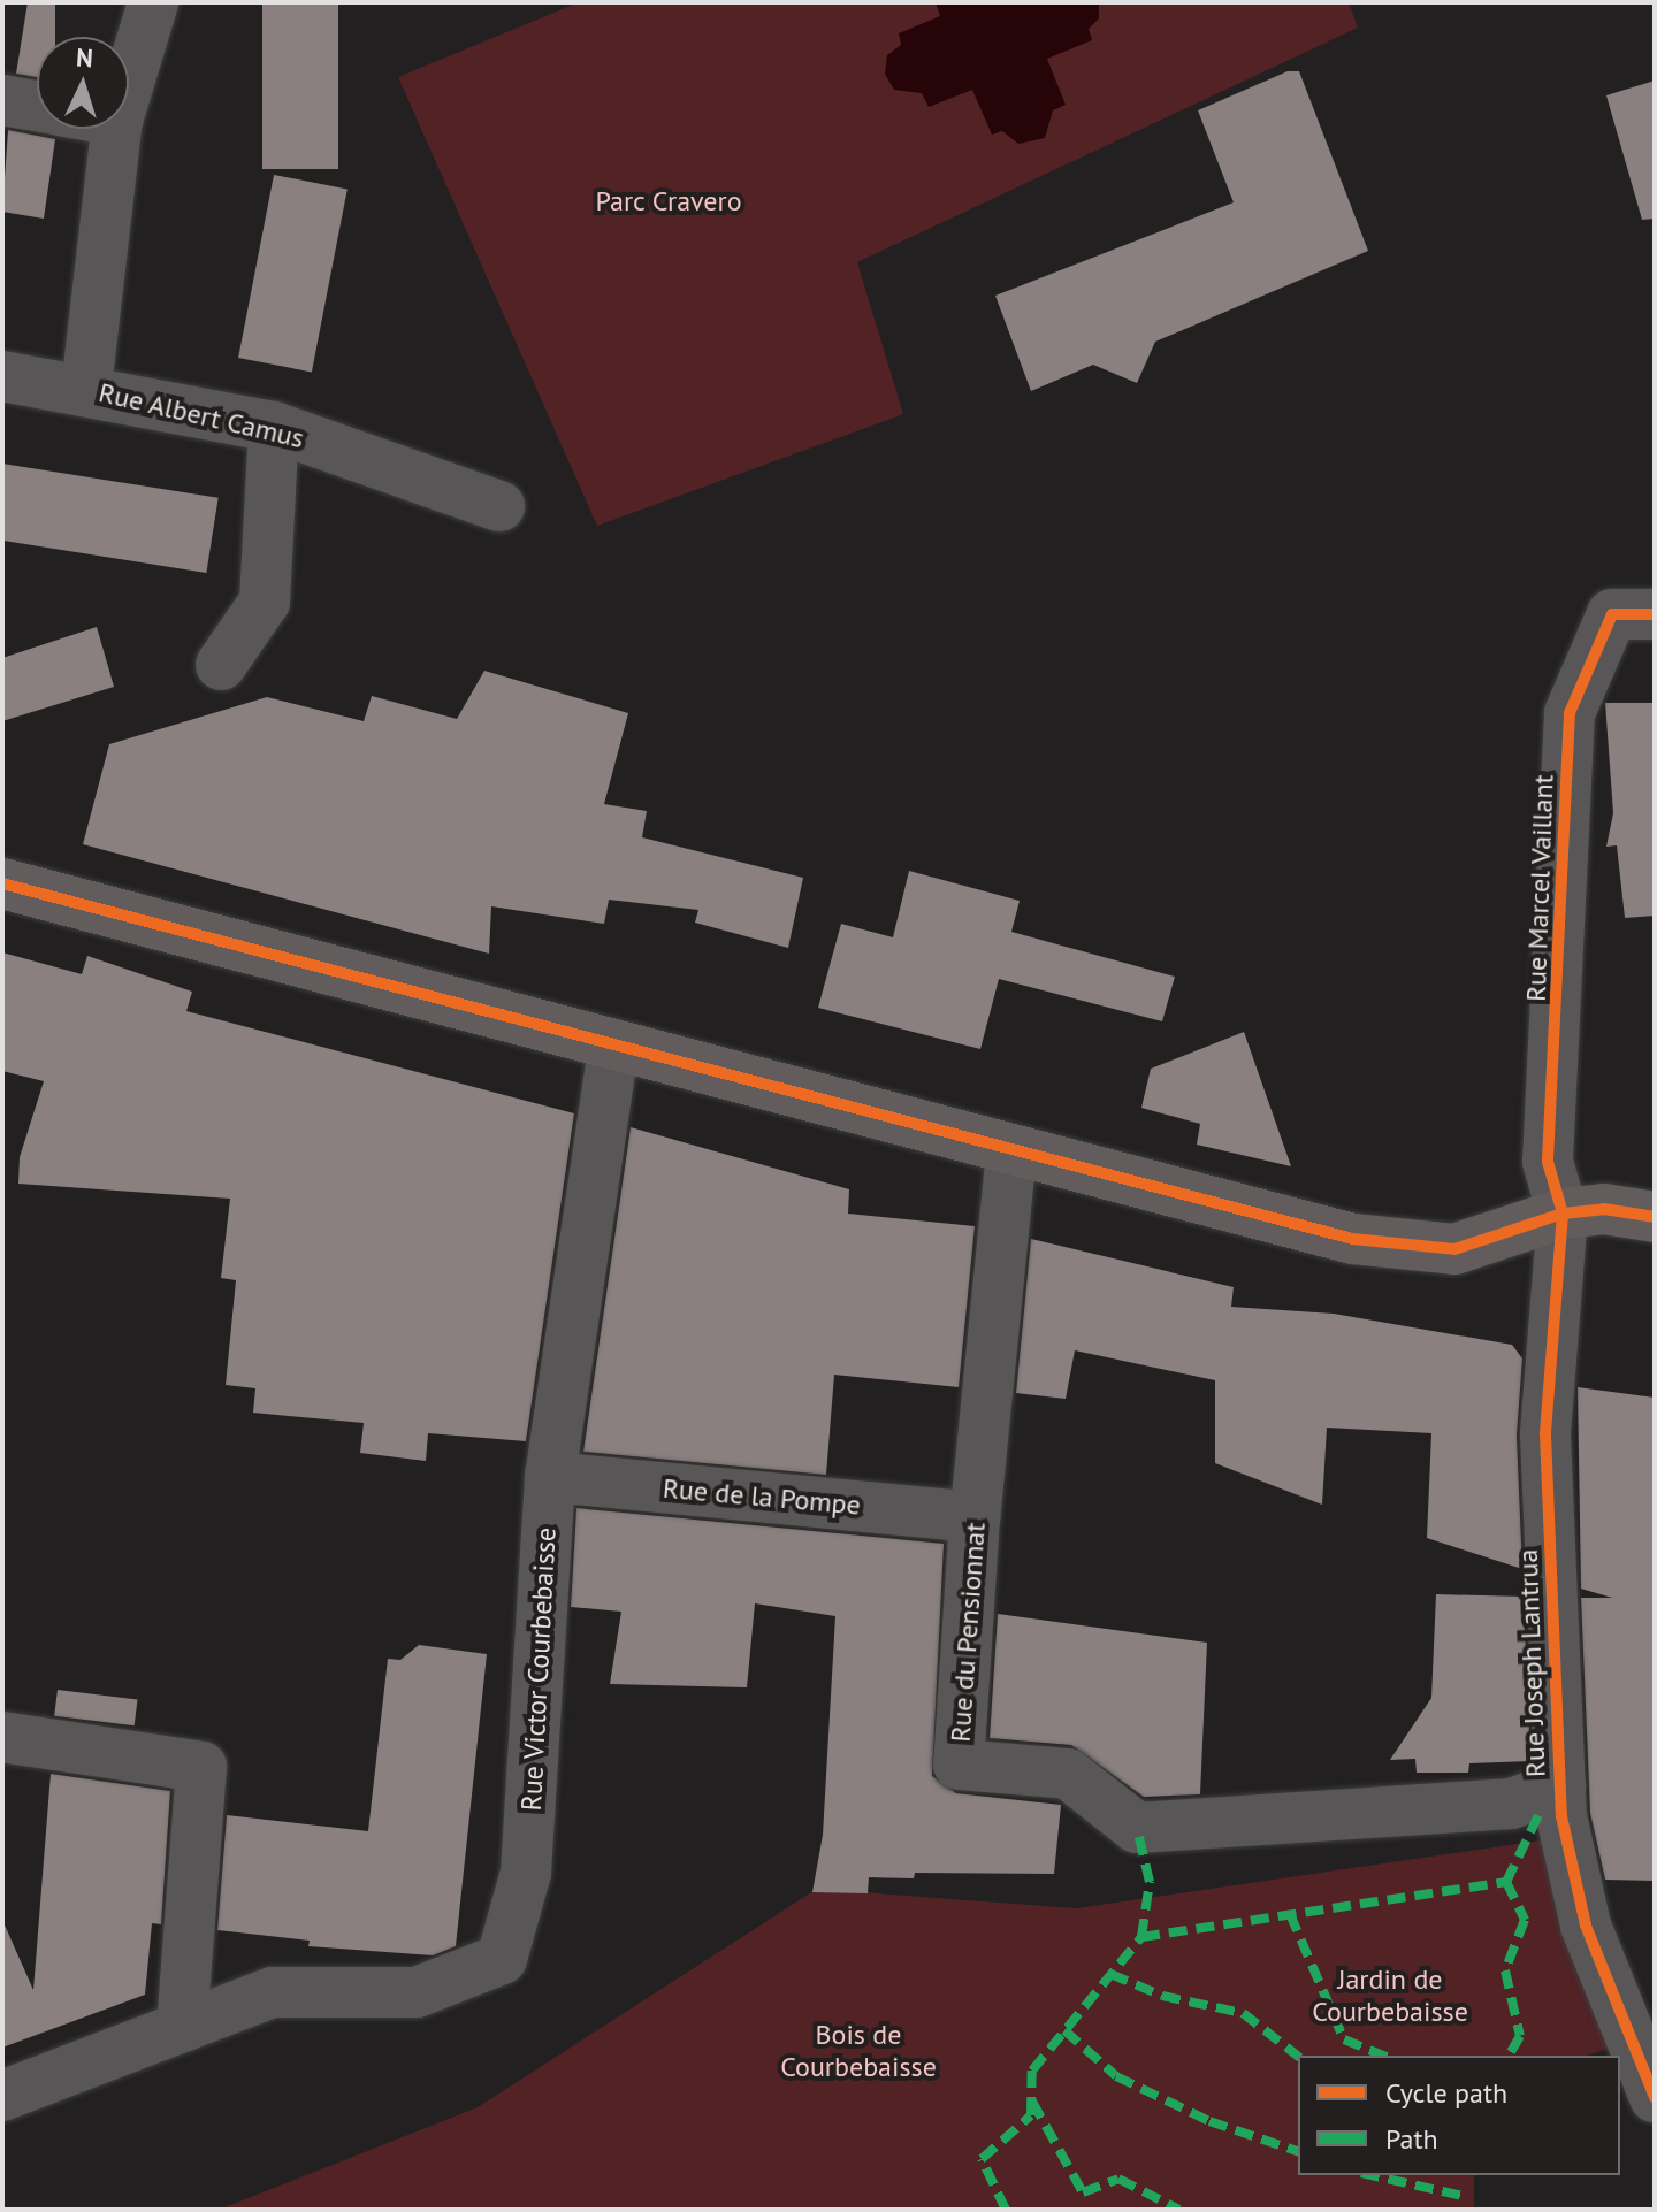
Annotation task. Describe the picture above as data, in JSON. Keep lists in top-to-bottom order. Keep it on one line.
{"streets":{"street":["Rue Albert Camus","Rue Marcel Vaillant","Rue de la Pompe","Rue du Pensionnat","Rue Joseph Lantrua","Rue Victor Courbebaisse"]},"crossings":[["Rue Marcel Vaillant","Rue Joseph Lantrua"],["Rue de la Pompe","Rue du Pensionnat"],["Rue de la Pompe","Rue Victor Courbebaisse"],["Rue du Pensionnat","Rue Joseph Lantrua"]],"parks":["Parc Cravero","Jardin de Courbebaisse","Bois de Courbebaisse"],"legend":["Cycle path","Path"],"north":"top"}
